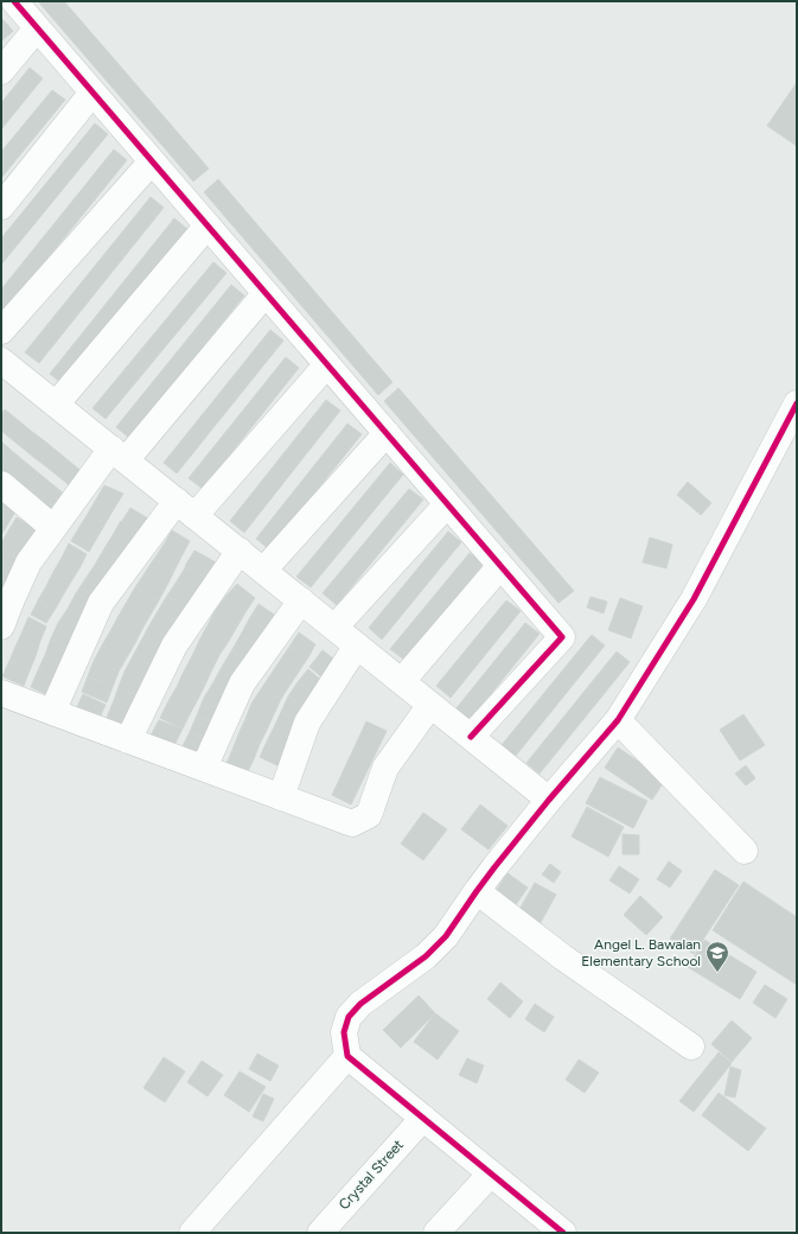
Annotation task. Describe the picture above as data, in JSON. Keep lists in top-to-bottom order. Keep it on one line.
{"streets":{"street":["Crystal Street"]},"places":{"school or university":["Angel L. Bawalan Elementary School"]}}
